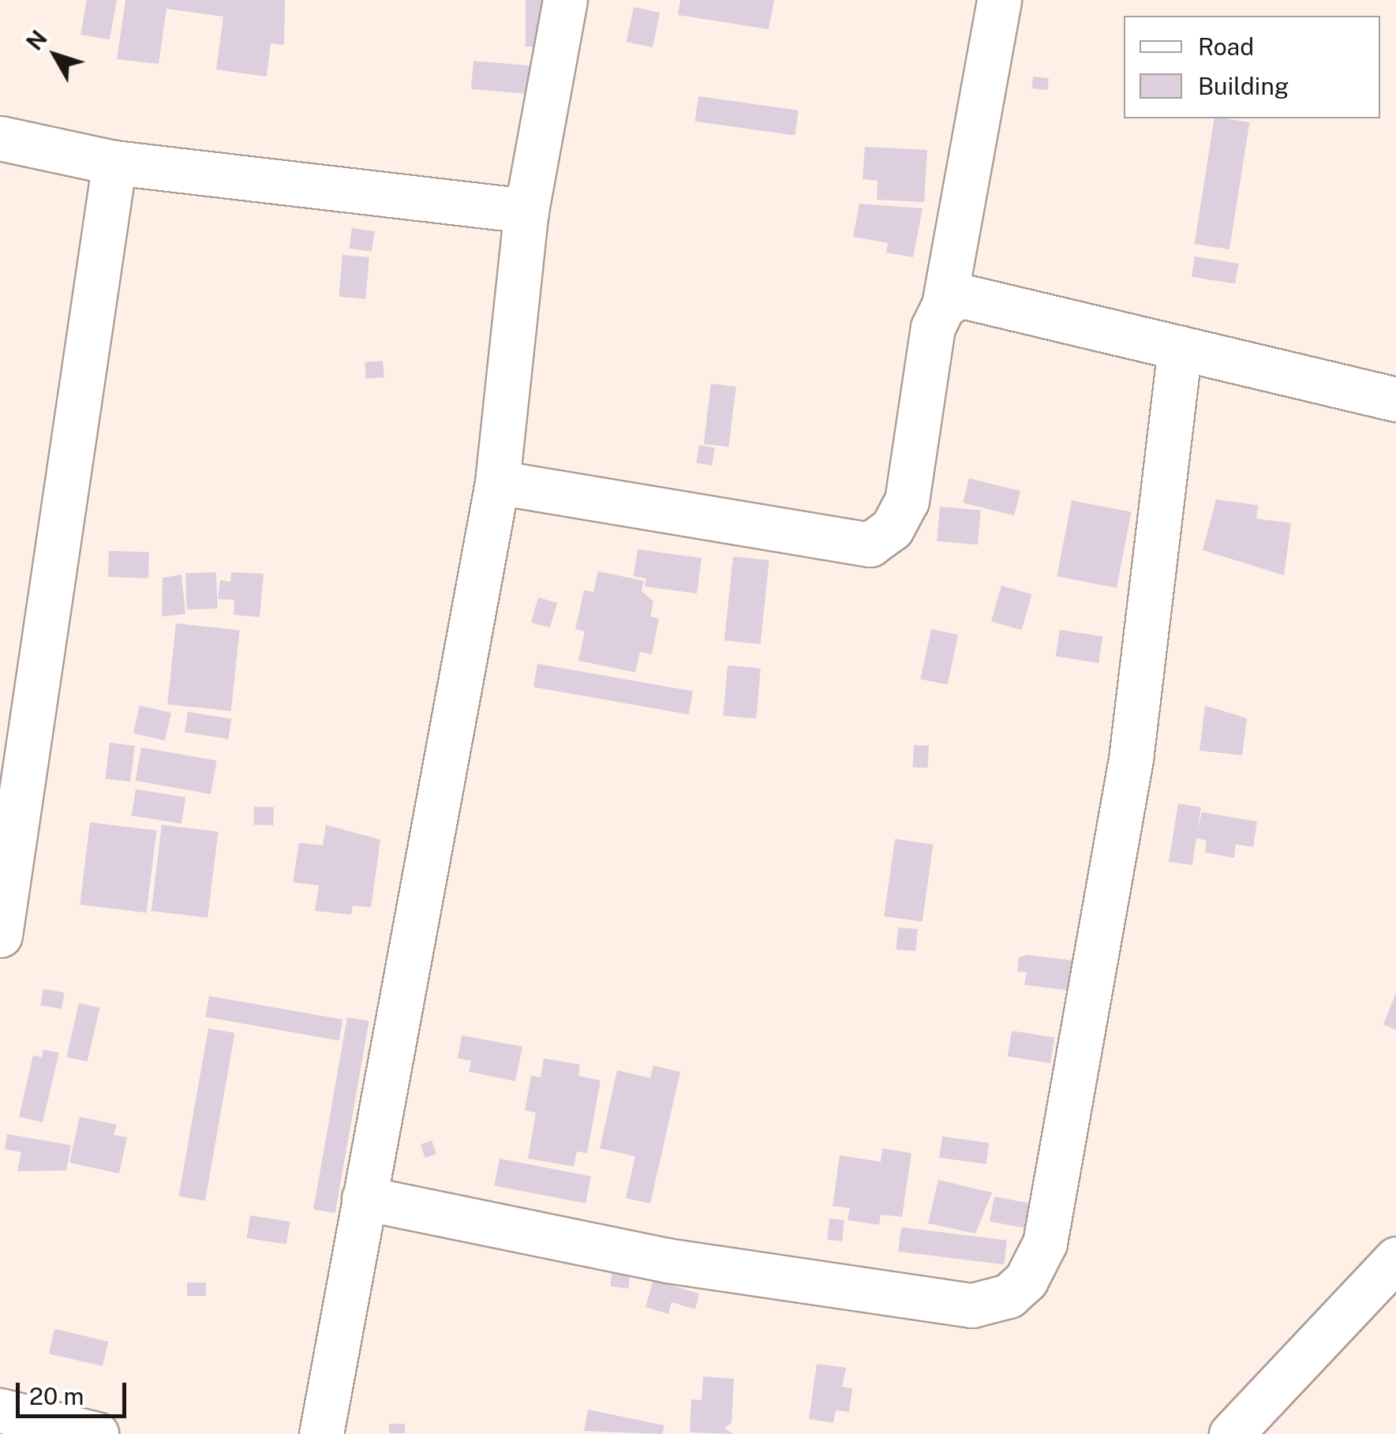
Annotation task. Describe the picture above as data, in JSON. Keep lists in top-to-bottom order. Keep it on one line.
{"legend":["Road","Building"],"scale_bar":"20 m","north":"top left"}
